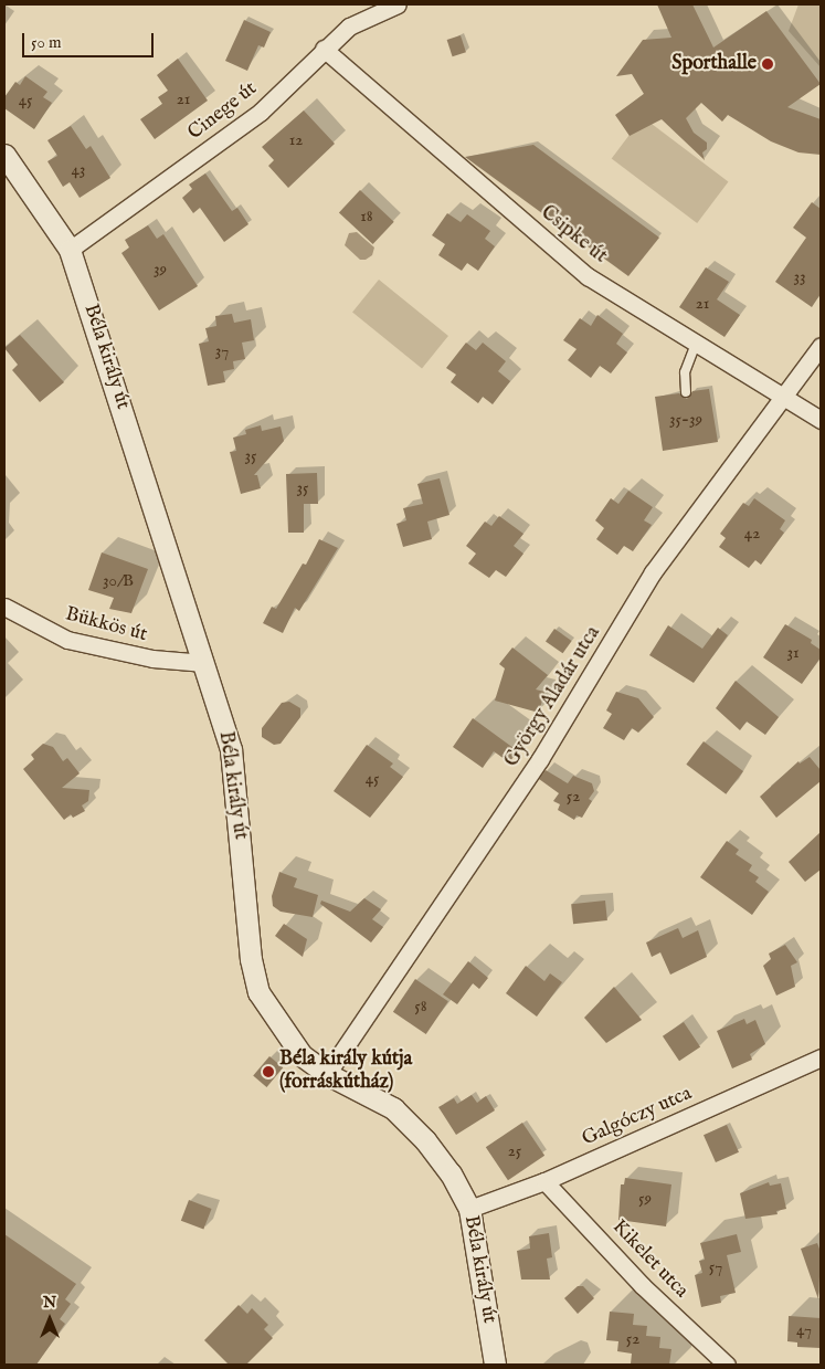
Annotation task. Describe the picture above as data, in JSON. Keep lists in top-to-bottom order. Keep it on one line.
{"streets":{"street":["Cinege út","Csipke út","Béla király út","Bükkös út","György Aladár utca","Galgóczy utca","Kikelet utca"]},"crossings":[["Cinege út","Csipke út"],["Cinege út","Béla király út"],["Csipke út","György Aladár utca"],["Béla király út","Bükkös út"],["Béla király út","György Aladár utca"],["Béla király út","Galgóczy utca"],["Galgóczy utca","Kikelet utca"]],"places":["Sporthalle","Béla király kútja (forráskútház)"],"house_numbers":["21","45","12","43","18","39","33","21","37","35-39","35","35","42","30/B","31","45","52","58","25","59","57","47","52"],"scale_bar":"50 m","north":"top"}
